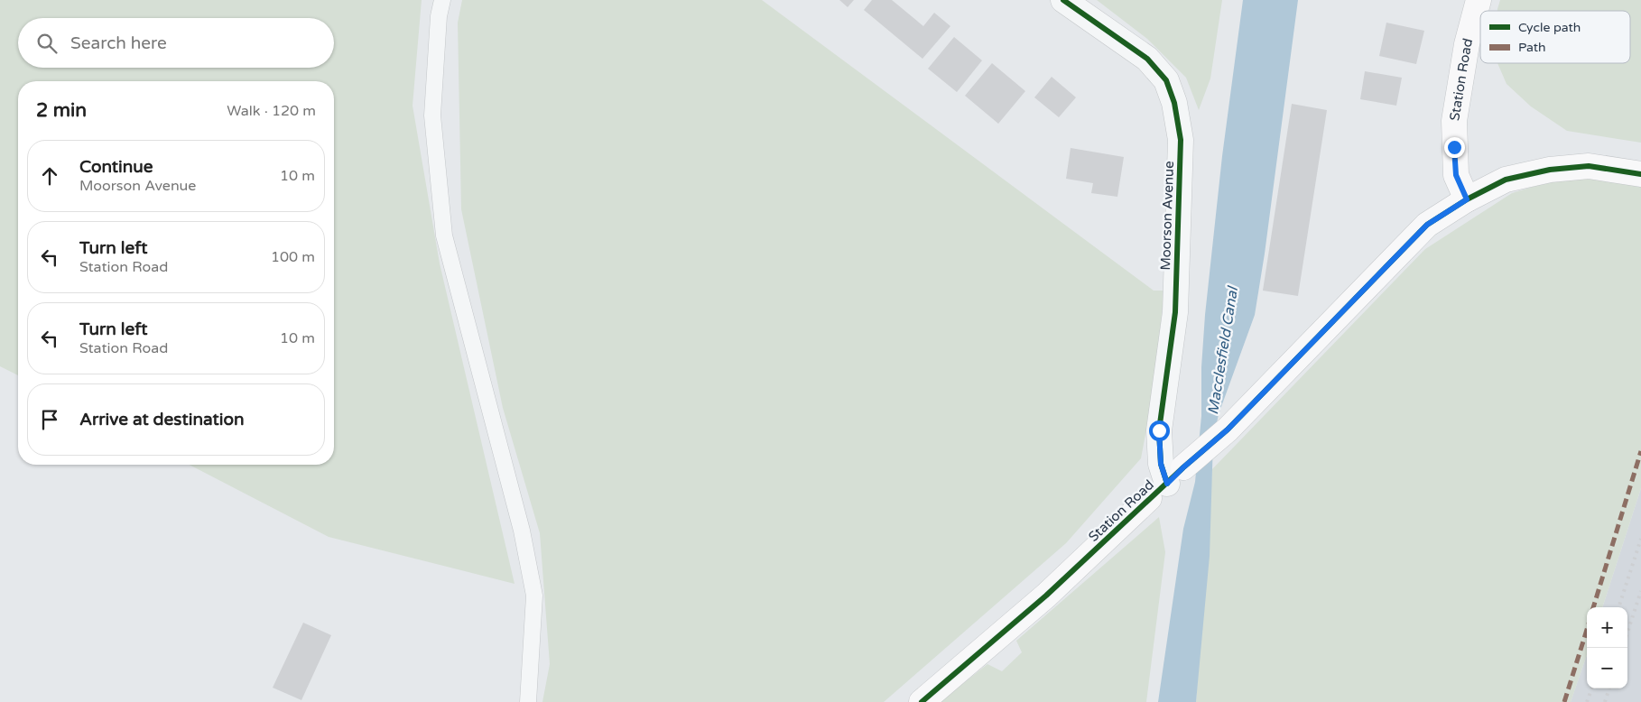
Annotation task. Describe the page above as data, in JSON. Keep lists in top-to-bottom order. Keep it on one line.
{"streets":{"street":["Station Road","Moorson Avenue"]},"crossings":[["Station Road","Moorson Avenue"]],"water":["Macclesfield Canal"],"legend":["Cycle path","Path"],"page":{"search":"Search here","heading":["2 min","Walk · 120 m"],"list":[["Continue","Moorson Avenue","10 m"],["Turn left","Station Road","100 m"],["Turn left","Station Road","10 m"],"Arrive at destination"],"map_buttons":["+","−"]}}
